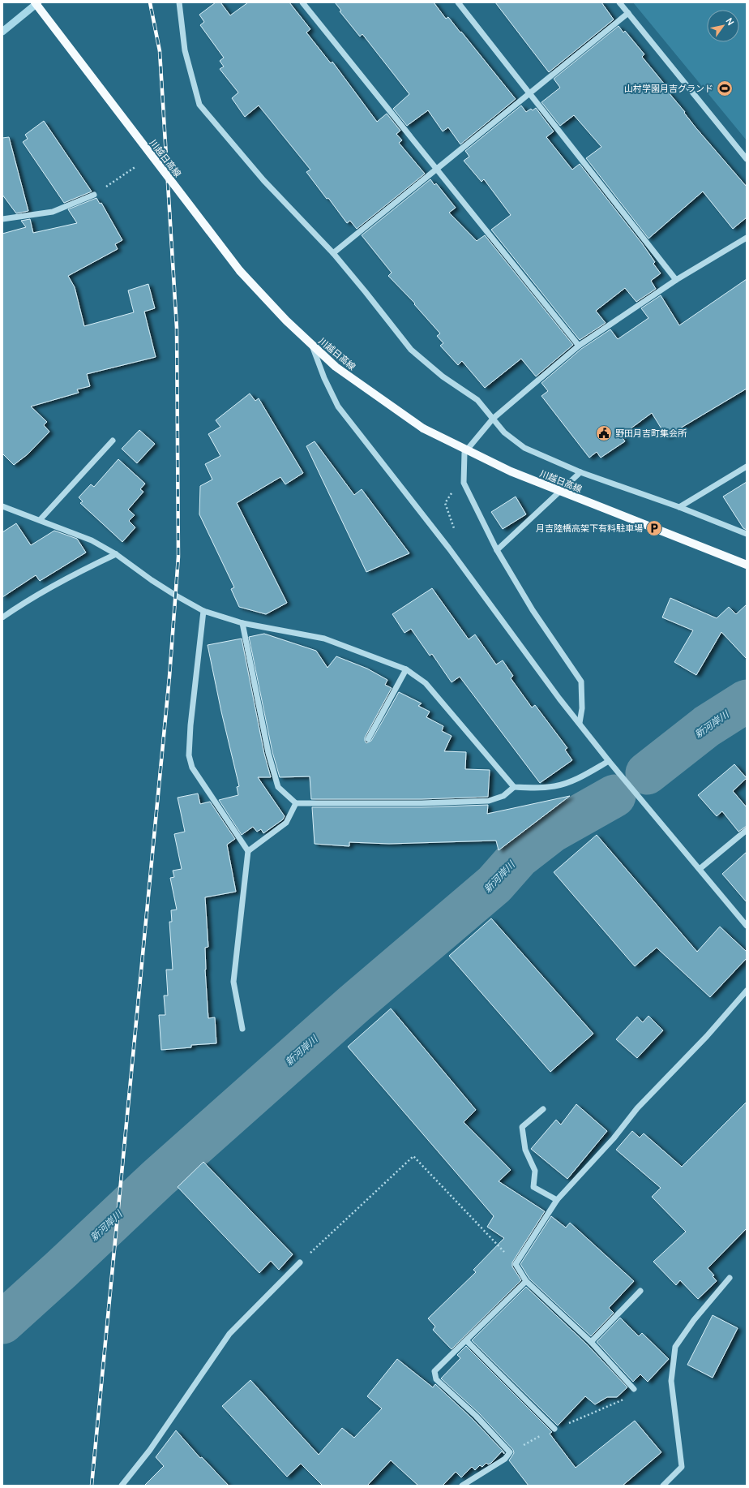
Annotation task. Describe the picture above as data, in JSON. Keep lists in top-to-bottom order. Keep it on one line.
{"streets":{"main road":["川越日高線"]},"water":["新河岸川"],"places":{"sports":["山村学園月吉グランド"],"public building":["野田月吉町集会所"],"parking":["月吉陸橋高架下有料駐車場"]},"north":"top right"}
